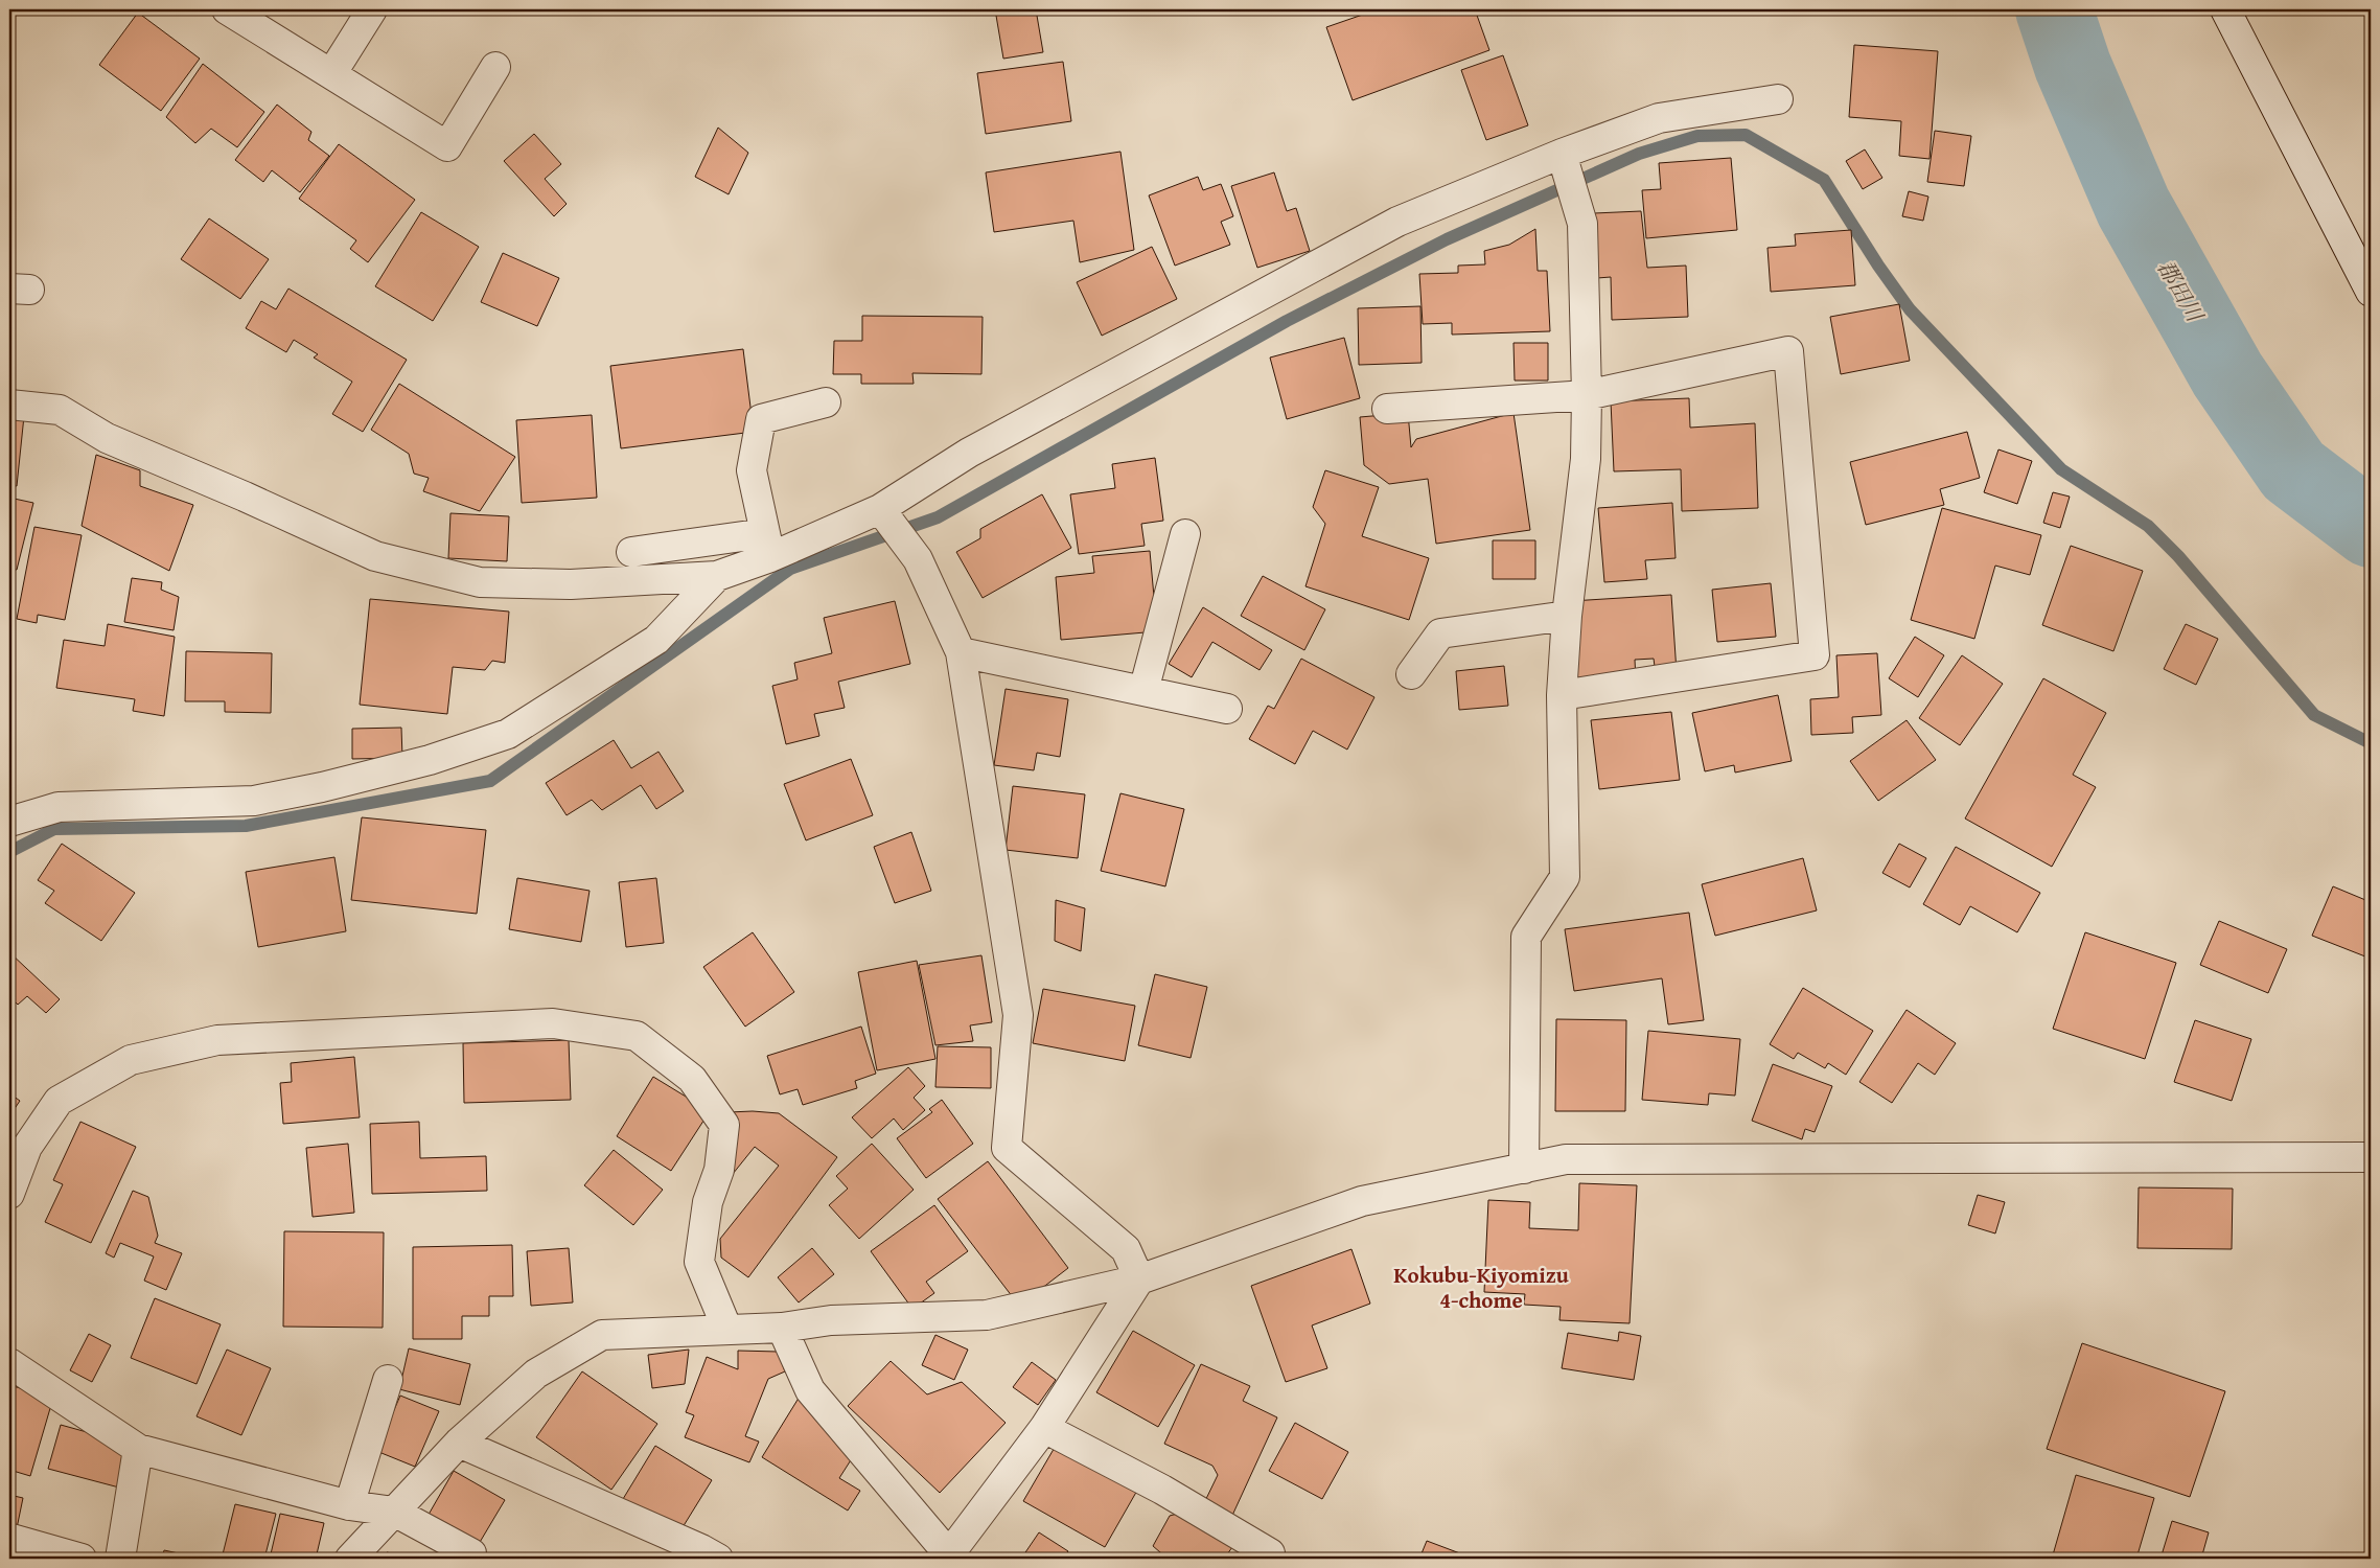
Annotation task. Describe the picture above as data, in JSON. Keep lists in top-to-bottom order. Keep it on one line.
{"districts":["Kokubu-Kiyomizu 4-chome"],"water":["郡田川"]}
